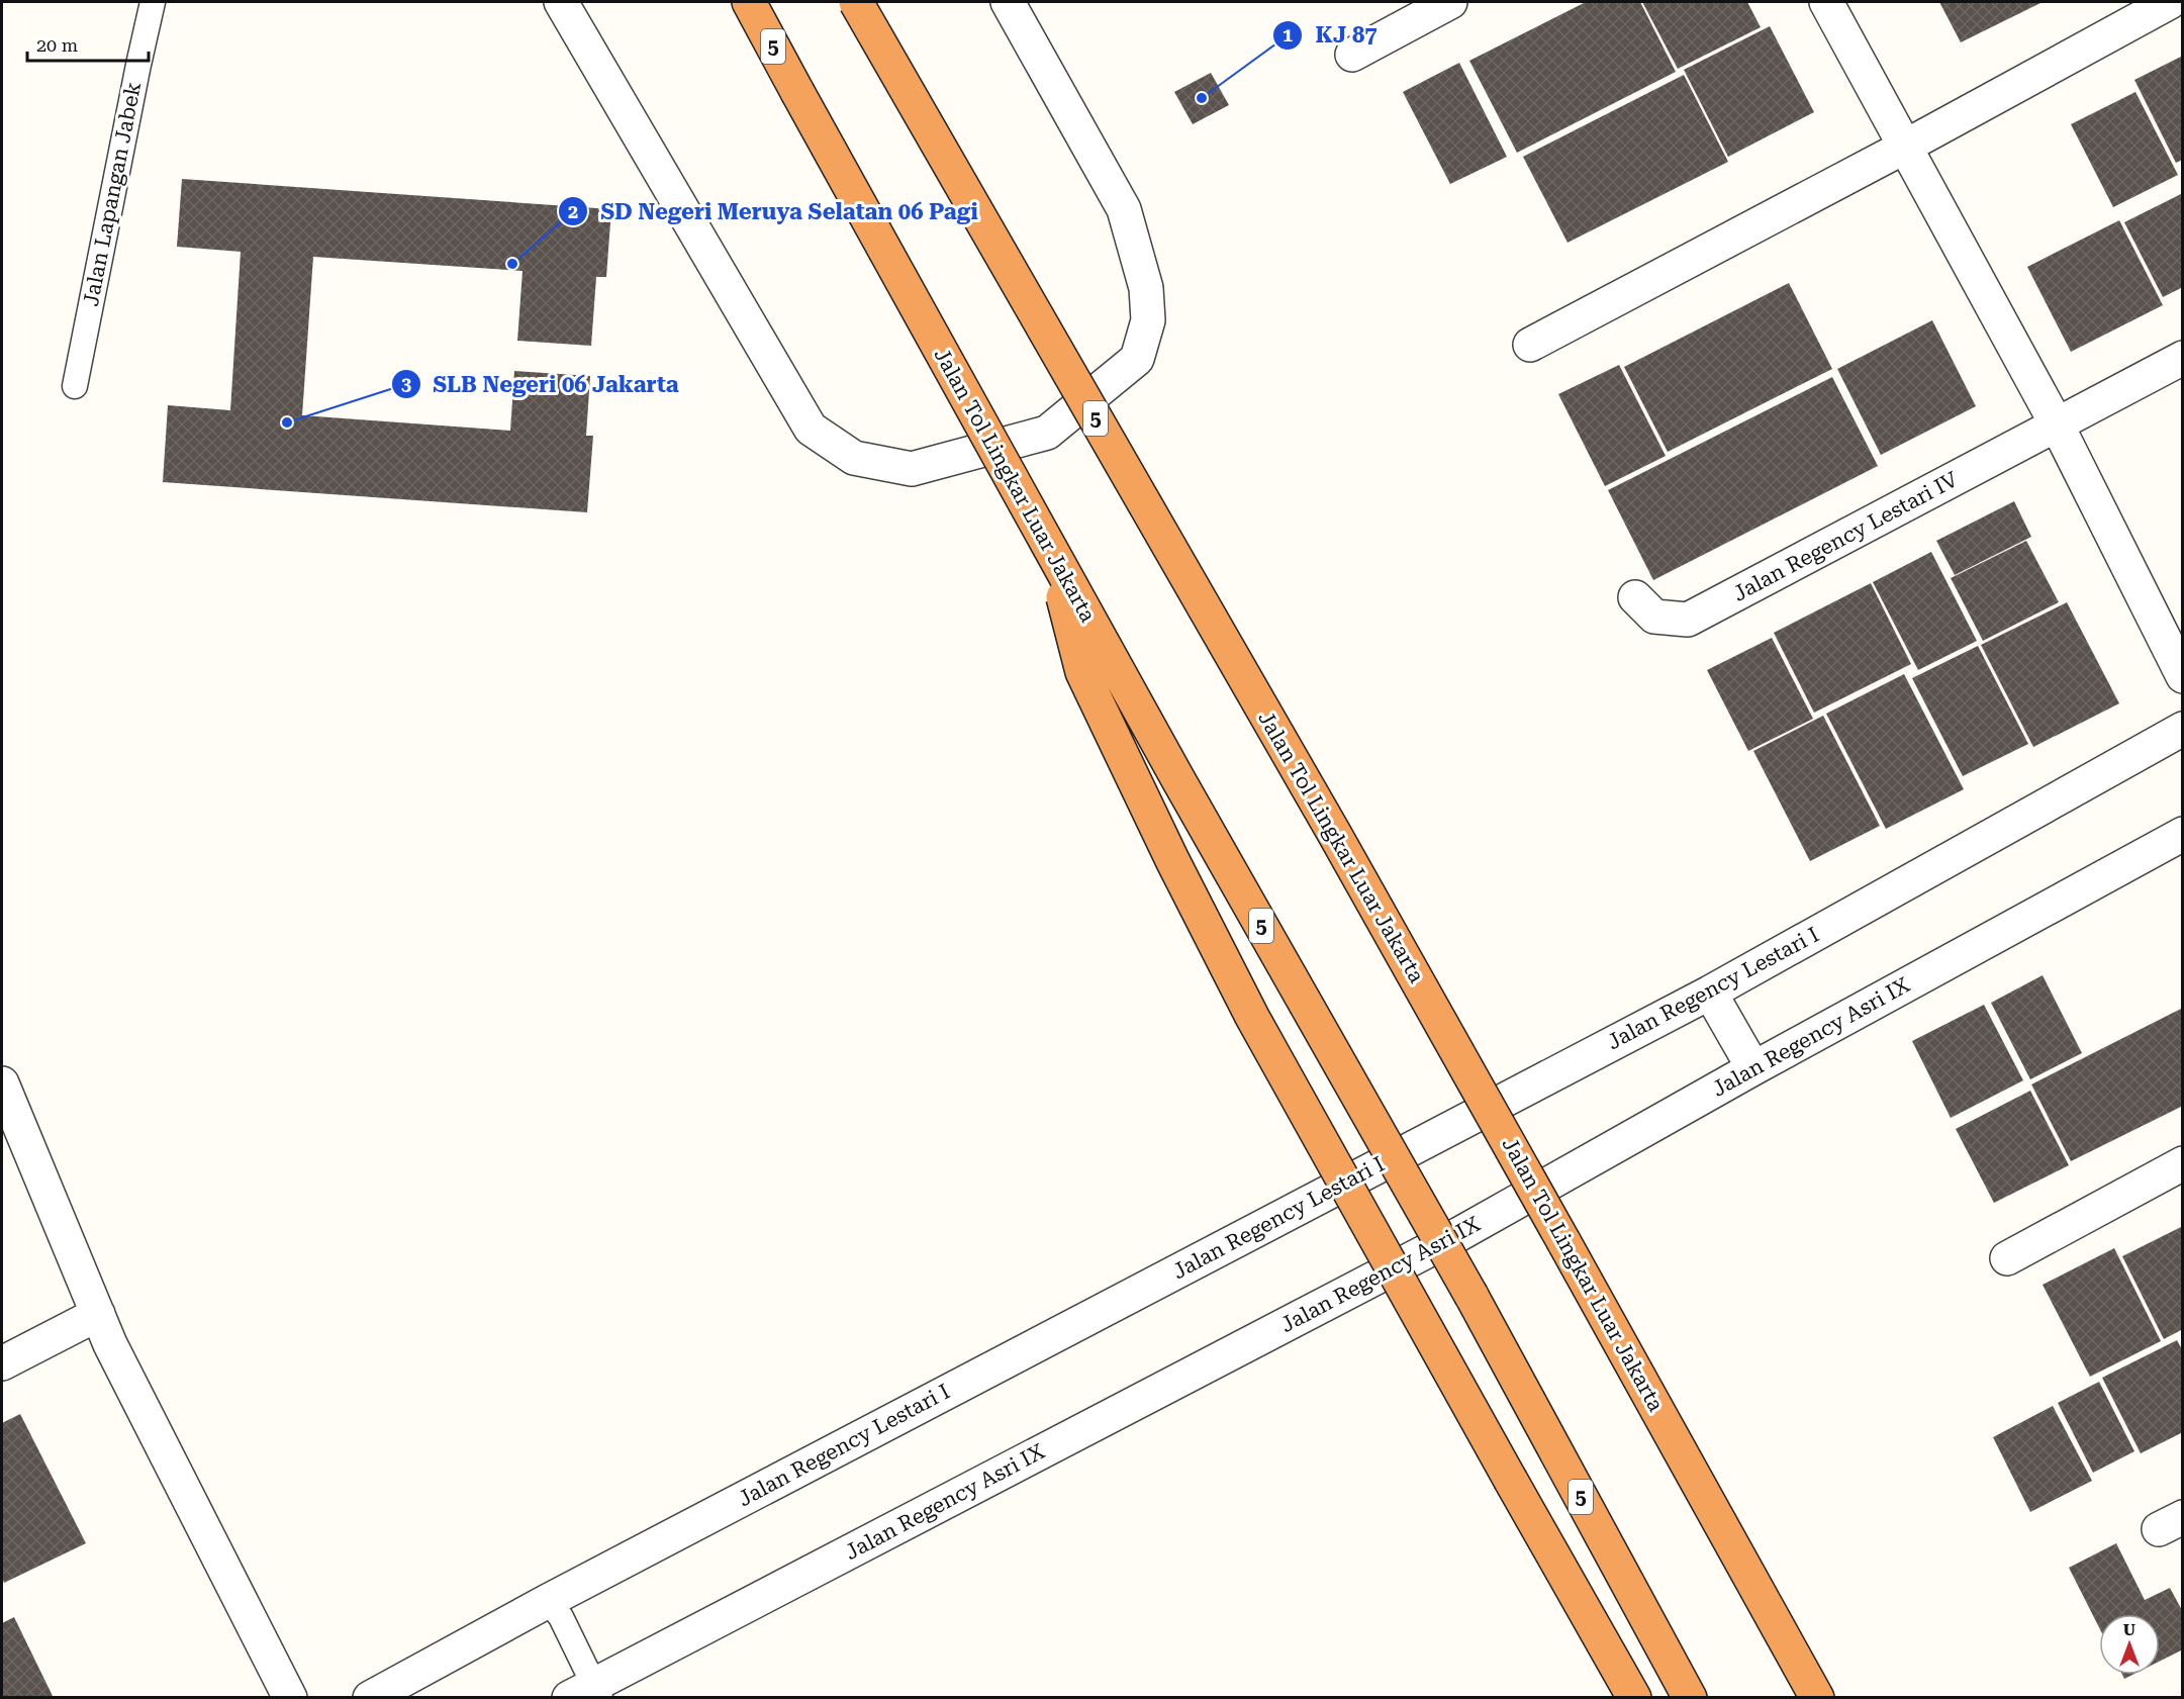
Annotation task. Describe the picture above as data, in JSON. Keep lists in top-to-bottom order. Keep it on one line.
{"streets":{"highway":["5","Jalan Tol Lingkar Luar Jakarta"],"street":["Jalan Regency Lestari IV","Jalan Regency Lestari I","Jalan Regency Asri IX"],"lane":["Jalan Lapangan Jabek"]},"places":["KJ 87","SD Negeri Meruya Selatan 06 Pagi","SLB Negeri 06 Jakarta"],"scale_bar":"20 m","north":"top"}
